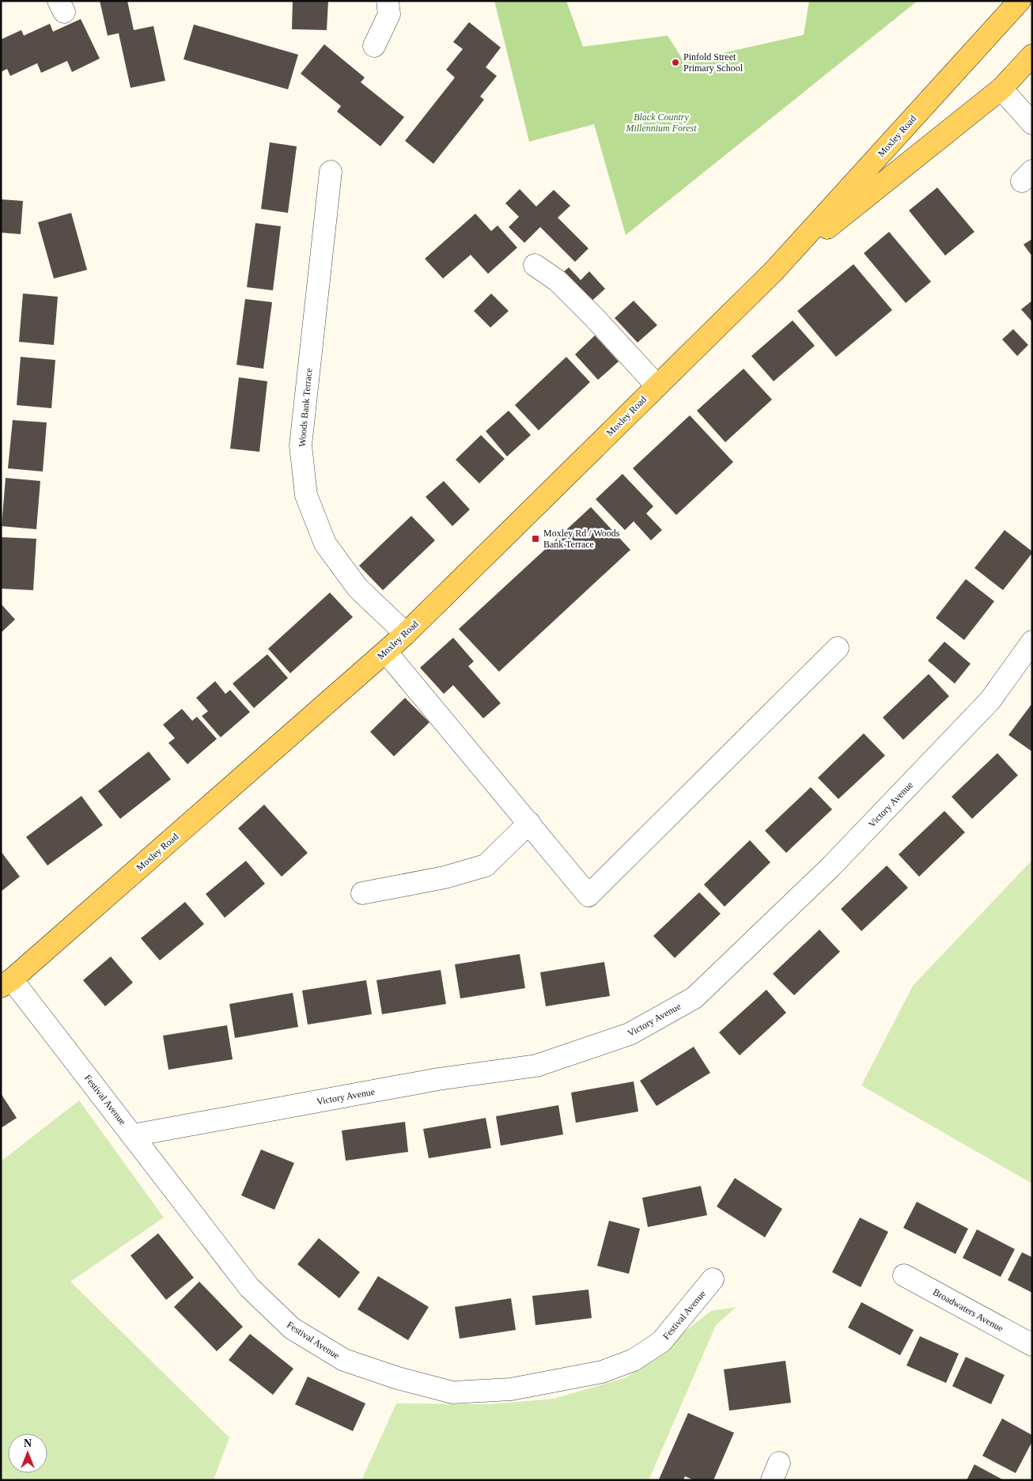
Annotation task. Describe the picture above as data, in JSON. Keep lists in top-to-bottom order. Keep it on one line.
{"streets":{"main road":["Moxley Road"],"street":["Woods Bank Terrace","Victory Avenue","Festival Avenue","Broadwaters Avenue"]},"crossings":[["Moxley Road","Woods Bank Terrace"],["Moxley Road","Festival Avenue"],["Victory Avenue","Festival Avenue"]],"parks":["Black Country Millennium Forest"],"places":{"other":["Pinfold Street Primary School"],"transit":["Moxley Rd / Woods Bank Terrace"]},"north":"top"}
